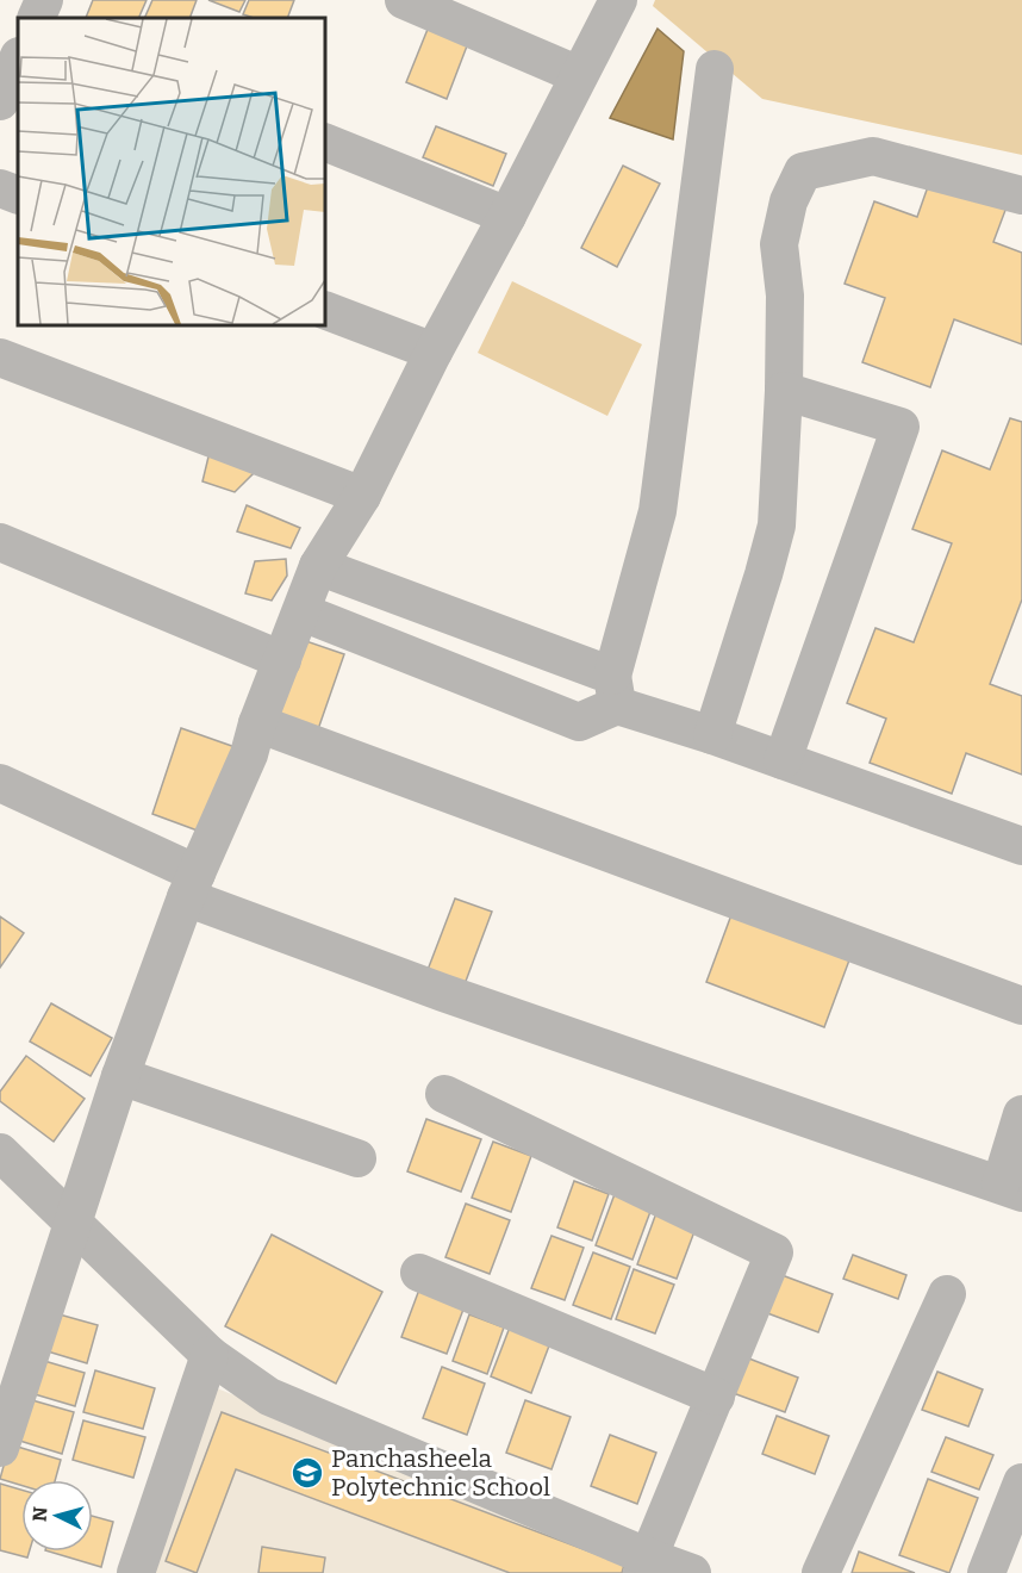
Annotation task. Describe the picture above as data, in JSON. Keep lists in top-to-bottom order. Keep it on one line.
{"places":{"school or university":["Panchasheela Polytechnic School"]},"north":"left"}
